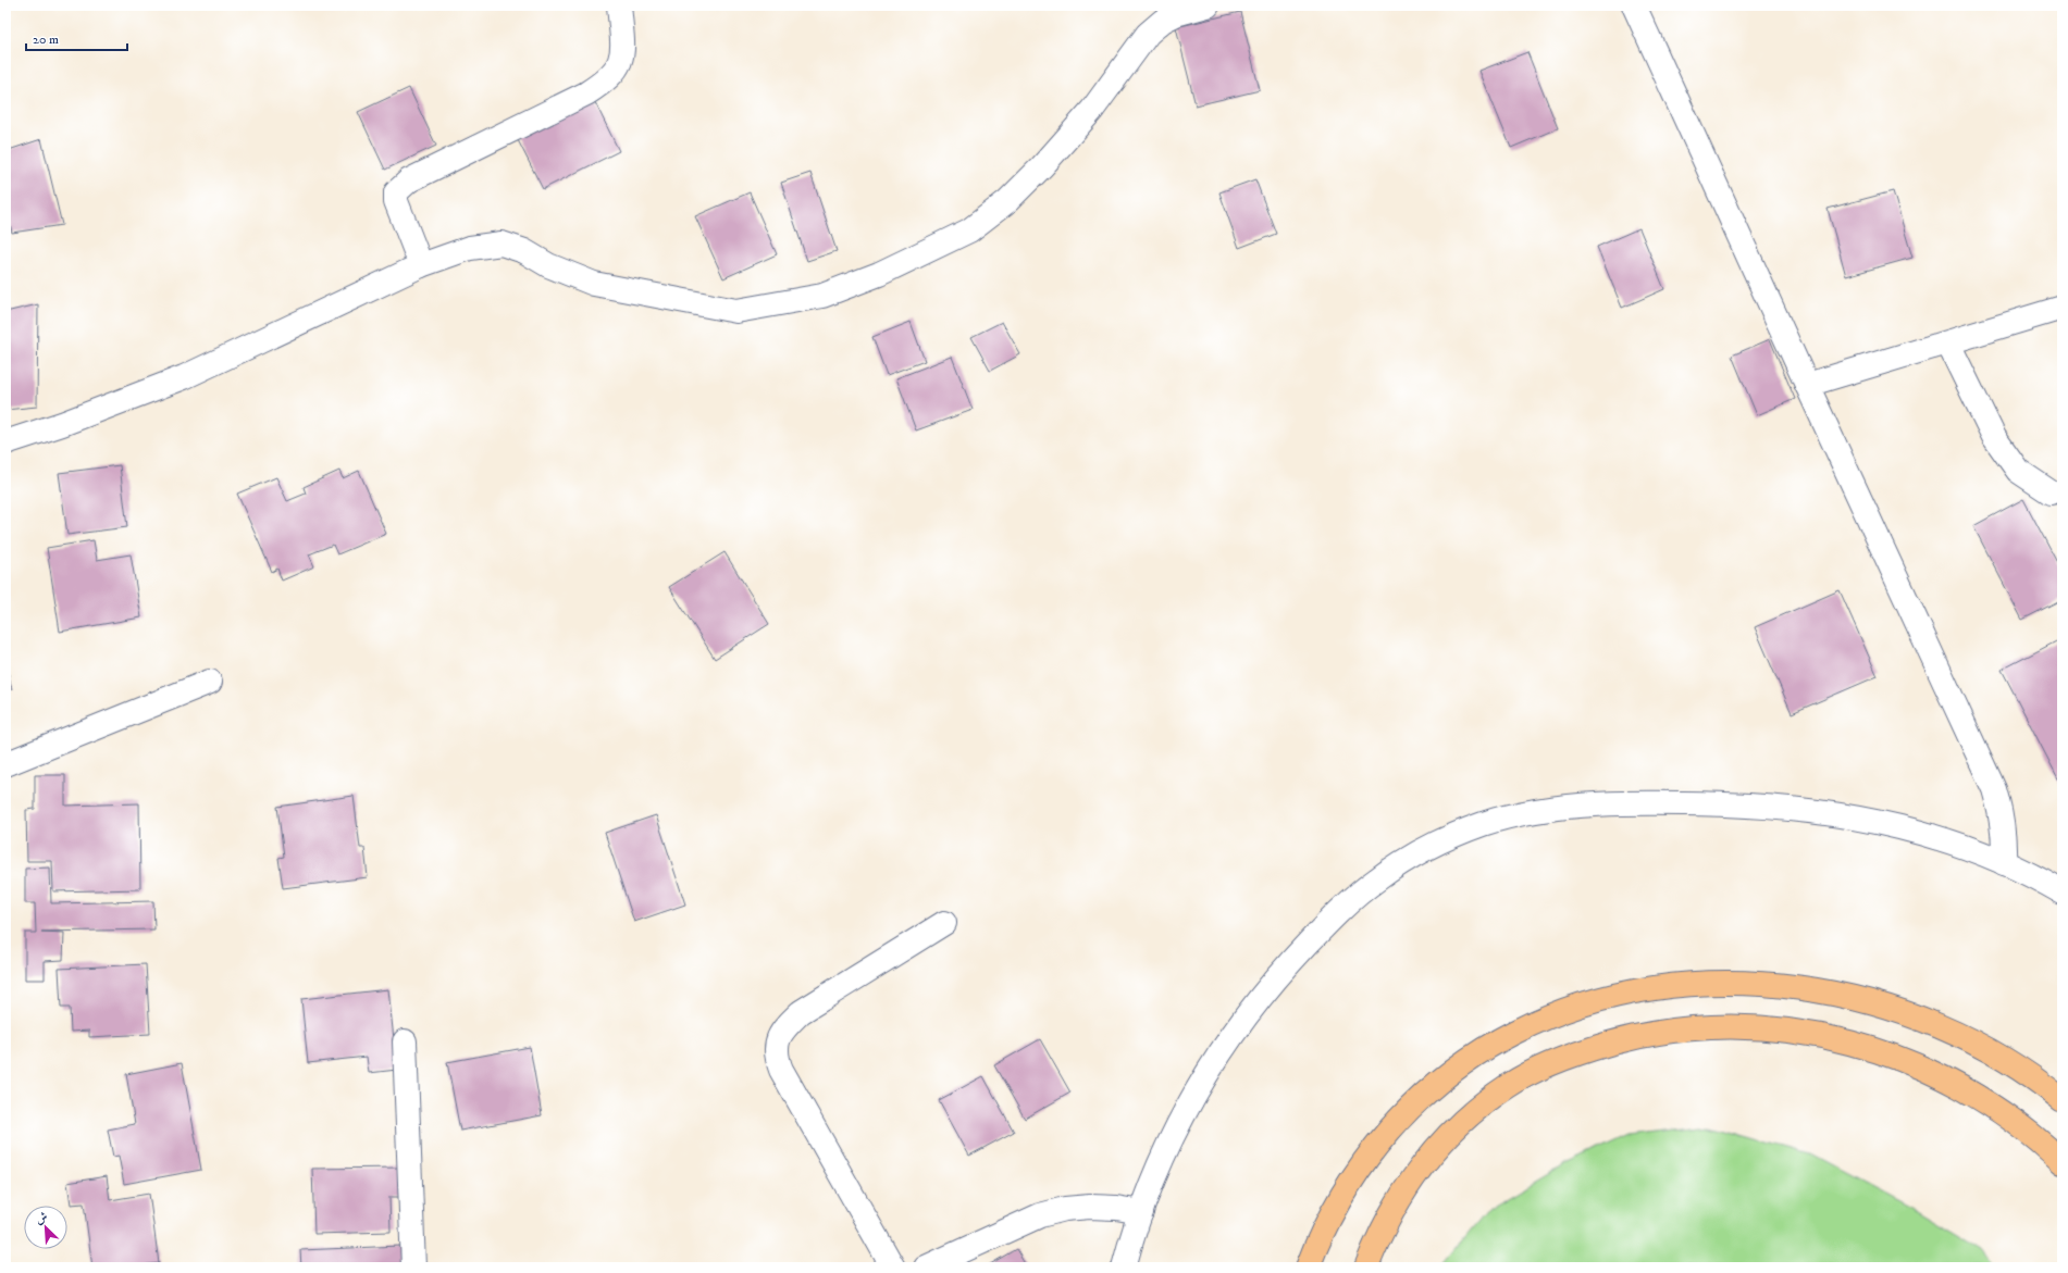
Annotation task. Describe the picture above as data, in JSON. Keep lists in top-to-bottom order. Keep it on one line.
{"scale_bar":"20 m","north":"top left"}
